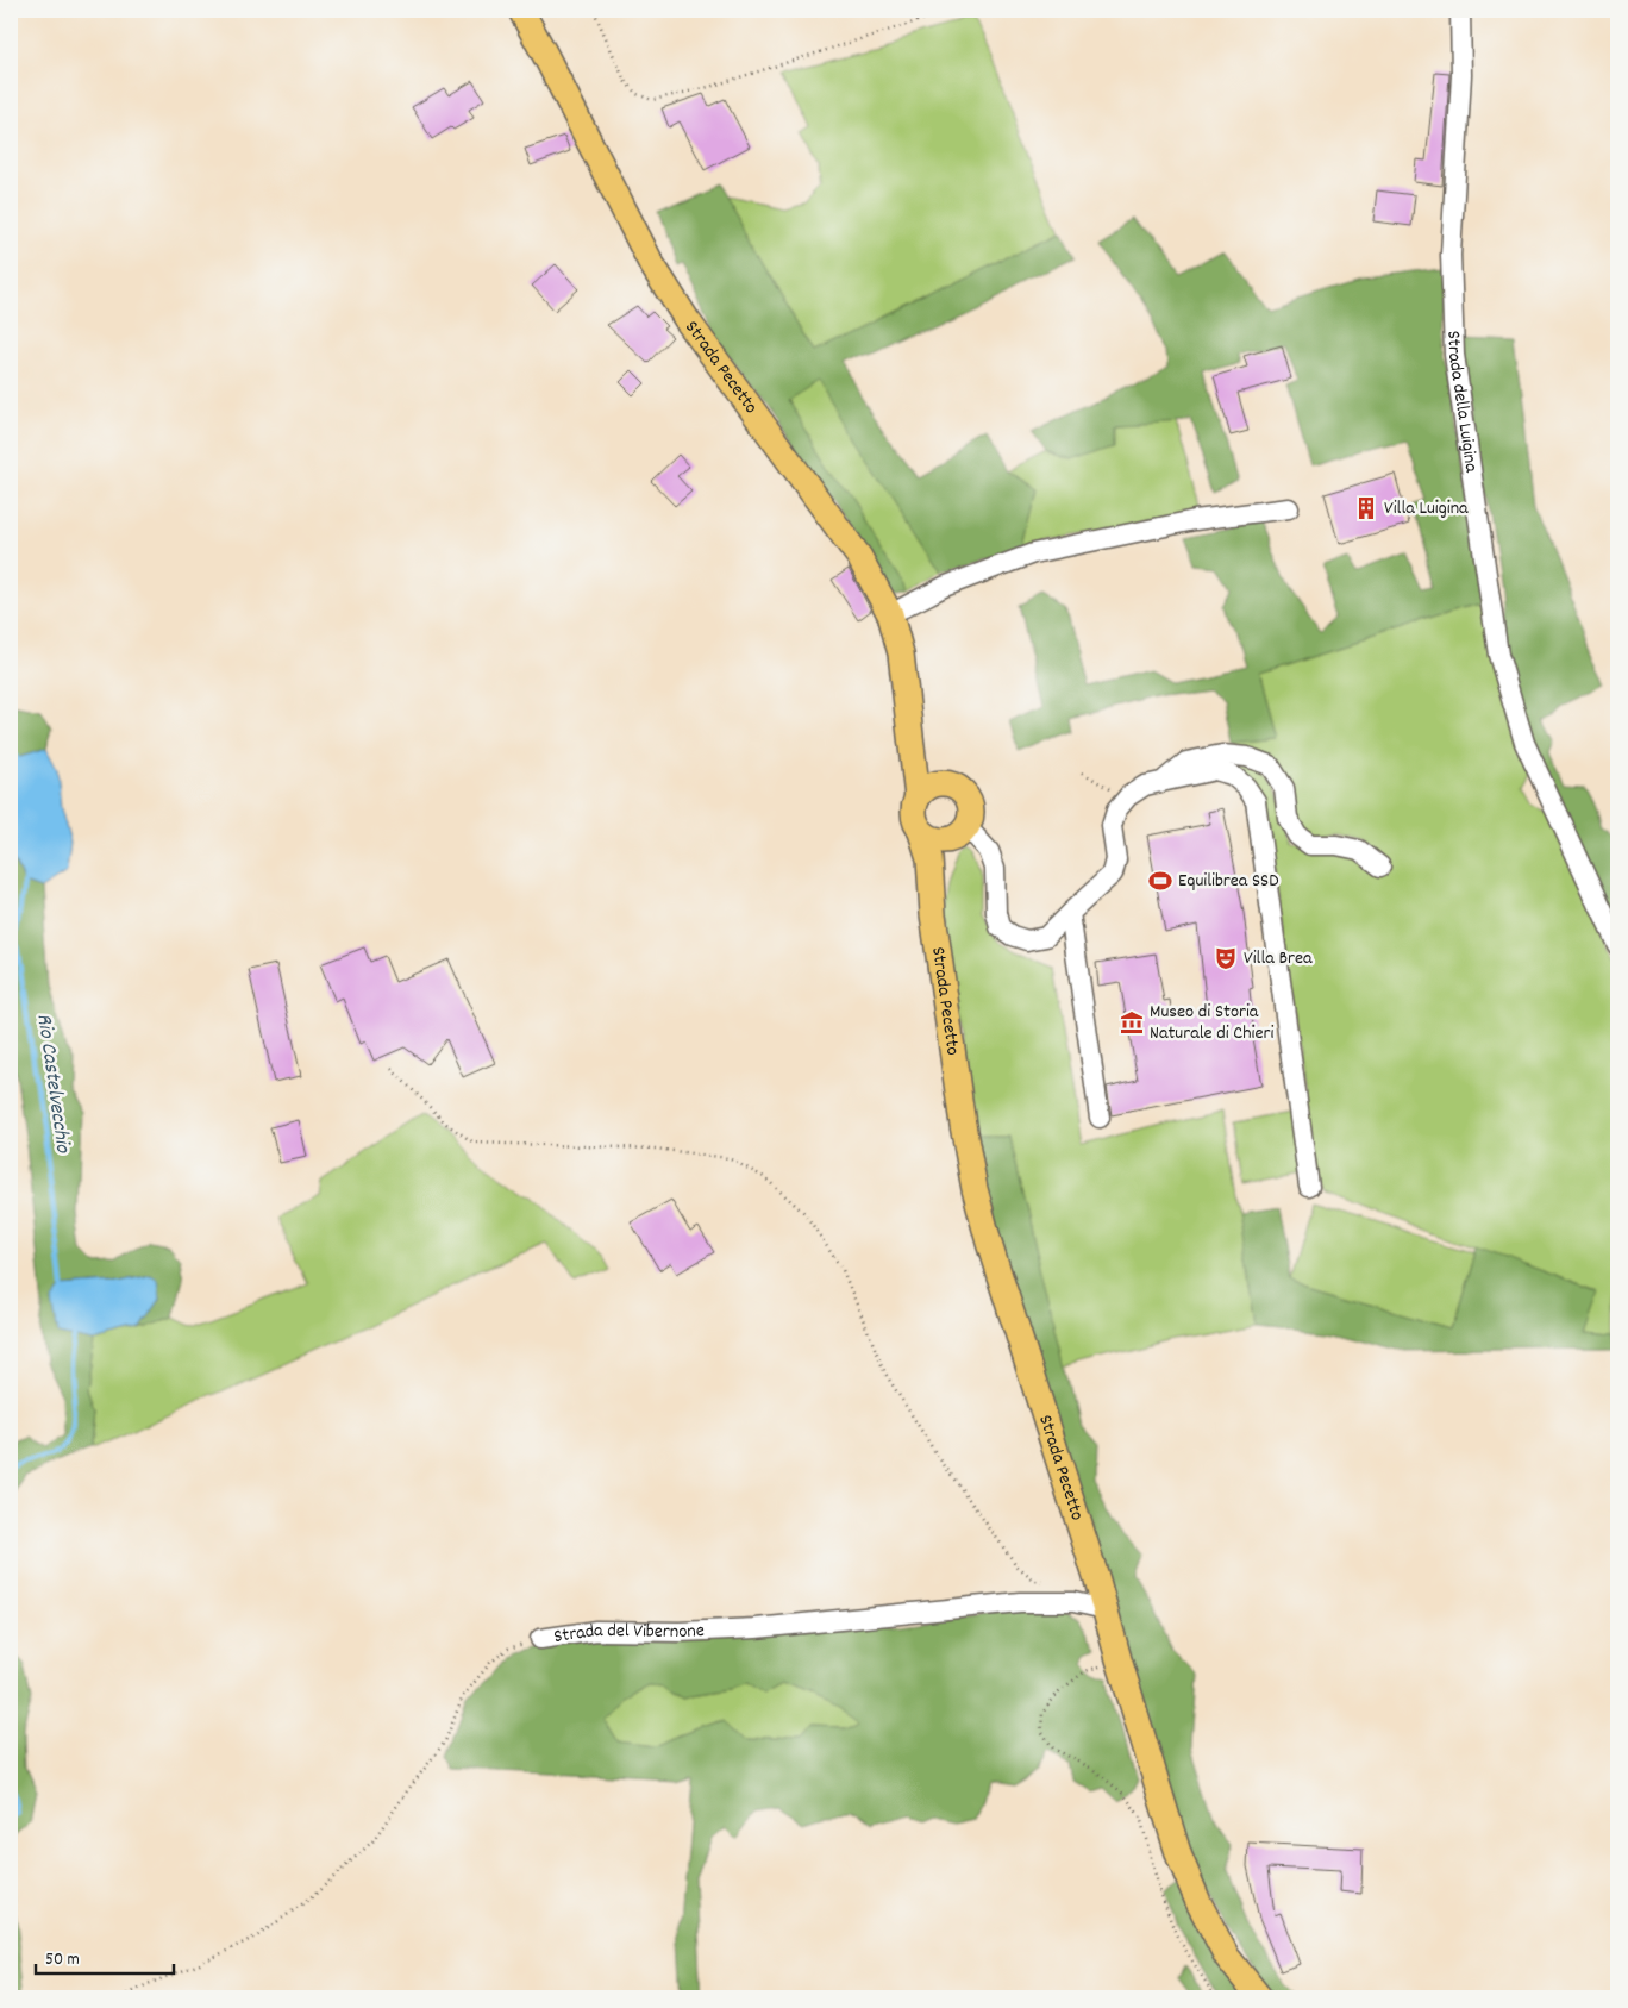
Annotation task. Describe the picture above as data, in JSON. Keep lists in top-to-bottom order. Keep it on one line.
{"streets":{"main road":["Strada Pecetto"],"street":["Strada della Luigina","Strada del Vibernone"]},"crossings":[["Strada Pecetto","Strada del Vibernone"]],"water":["Rio Castelvecchio"],"places":{"building":["Villa Luigina"],"sports":["Equilibrea SSD"],"theatre":["Villa Brea"],"museum":["Museo di Storia Naturale di Chieri"]},"scale_bar":"50 m"}
